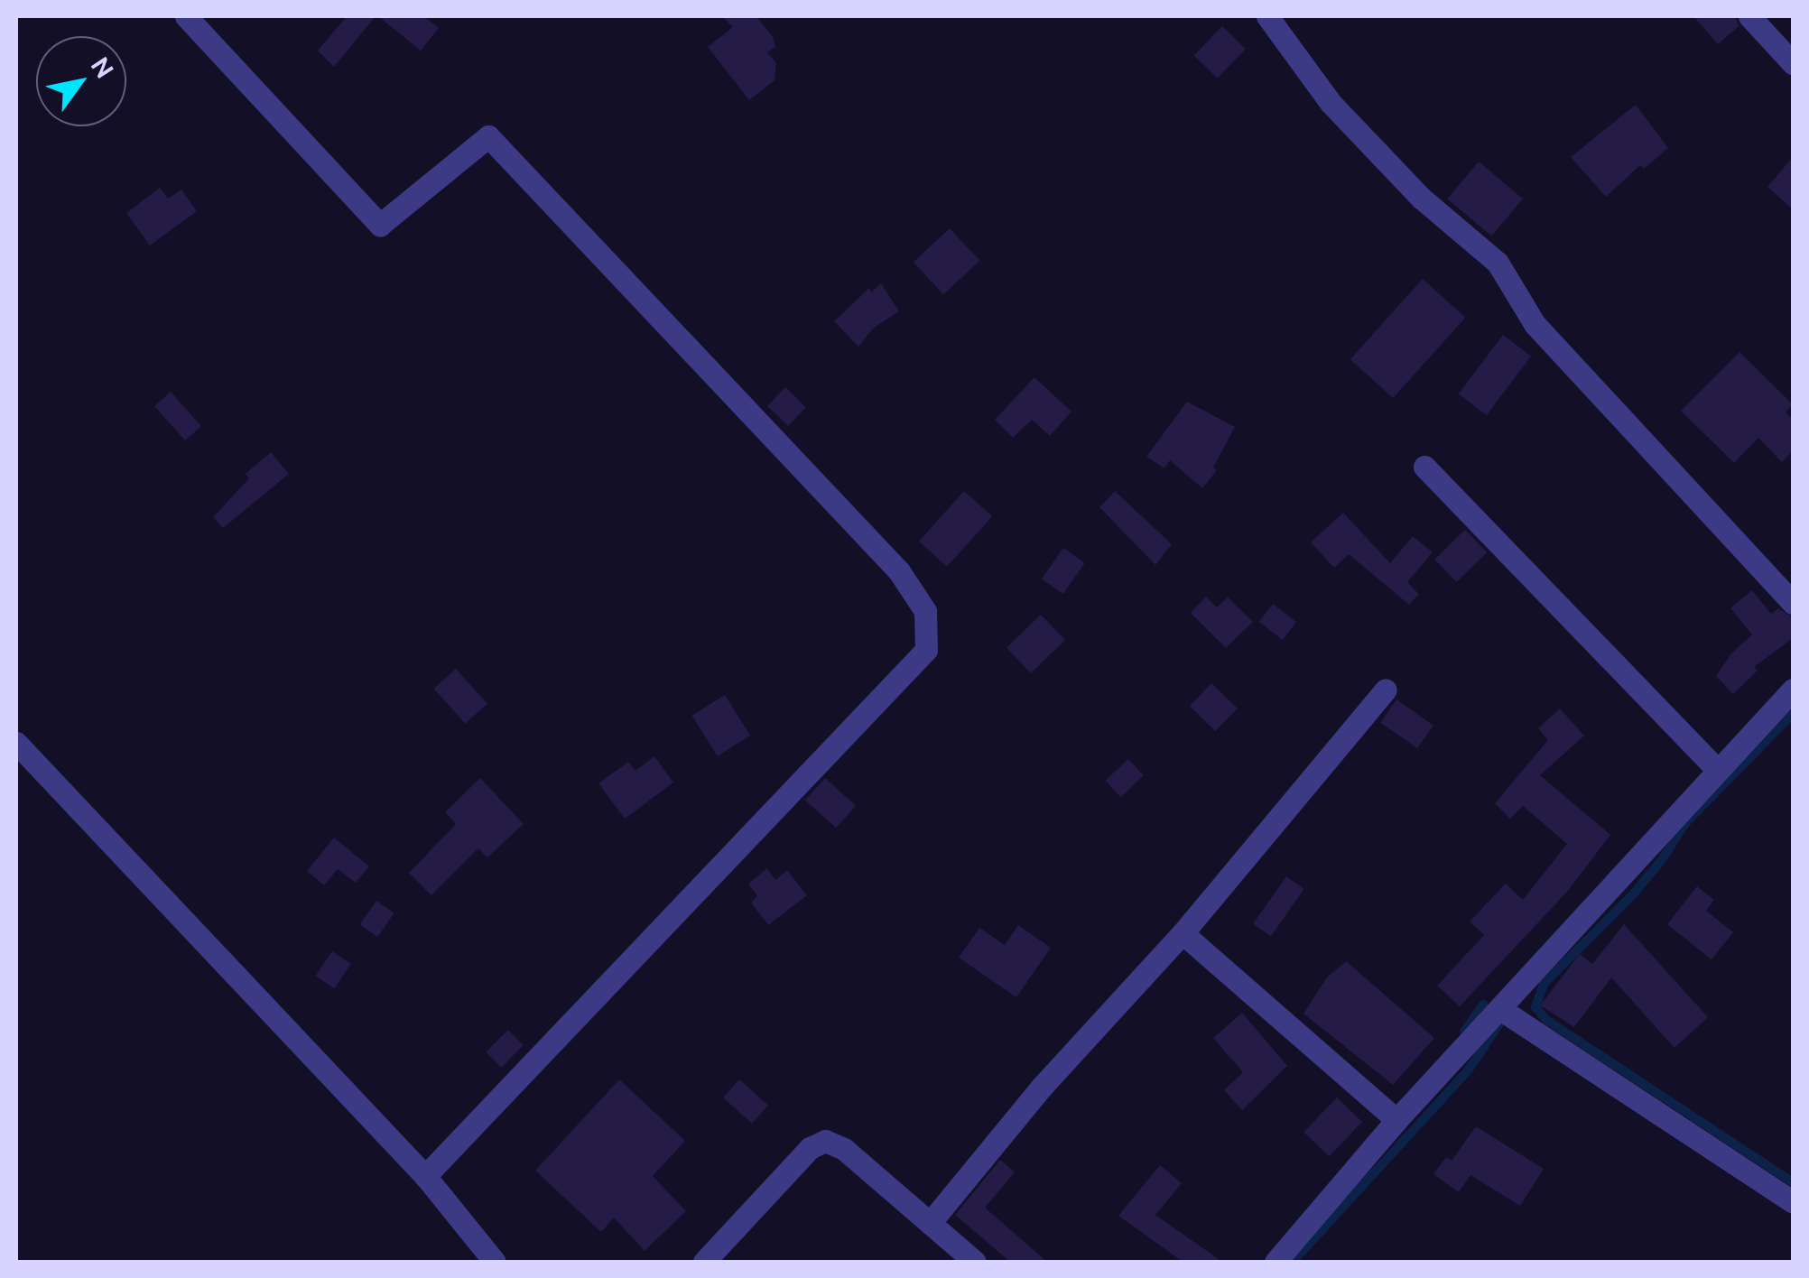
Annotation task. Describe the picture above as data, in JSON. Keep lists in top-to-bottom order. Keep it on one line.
{"north":"top right"}
